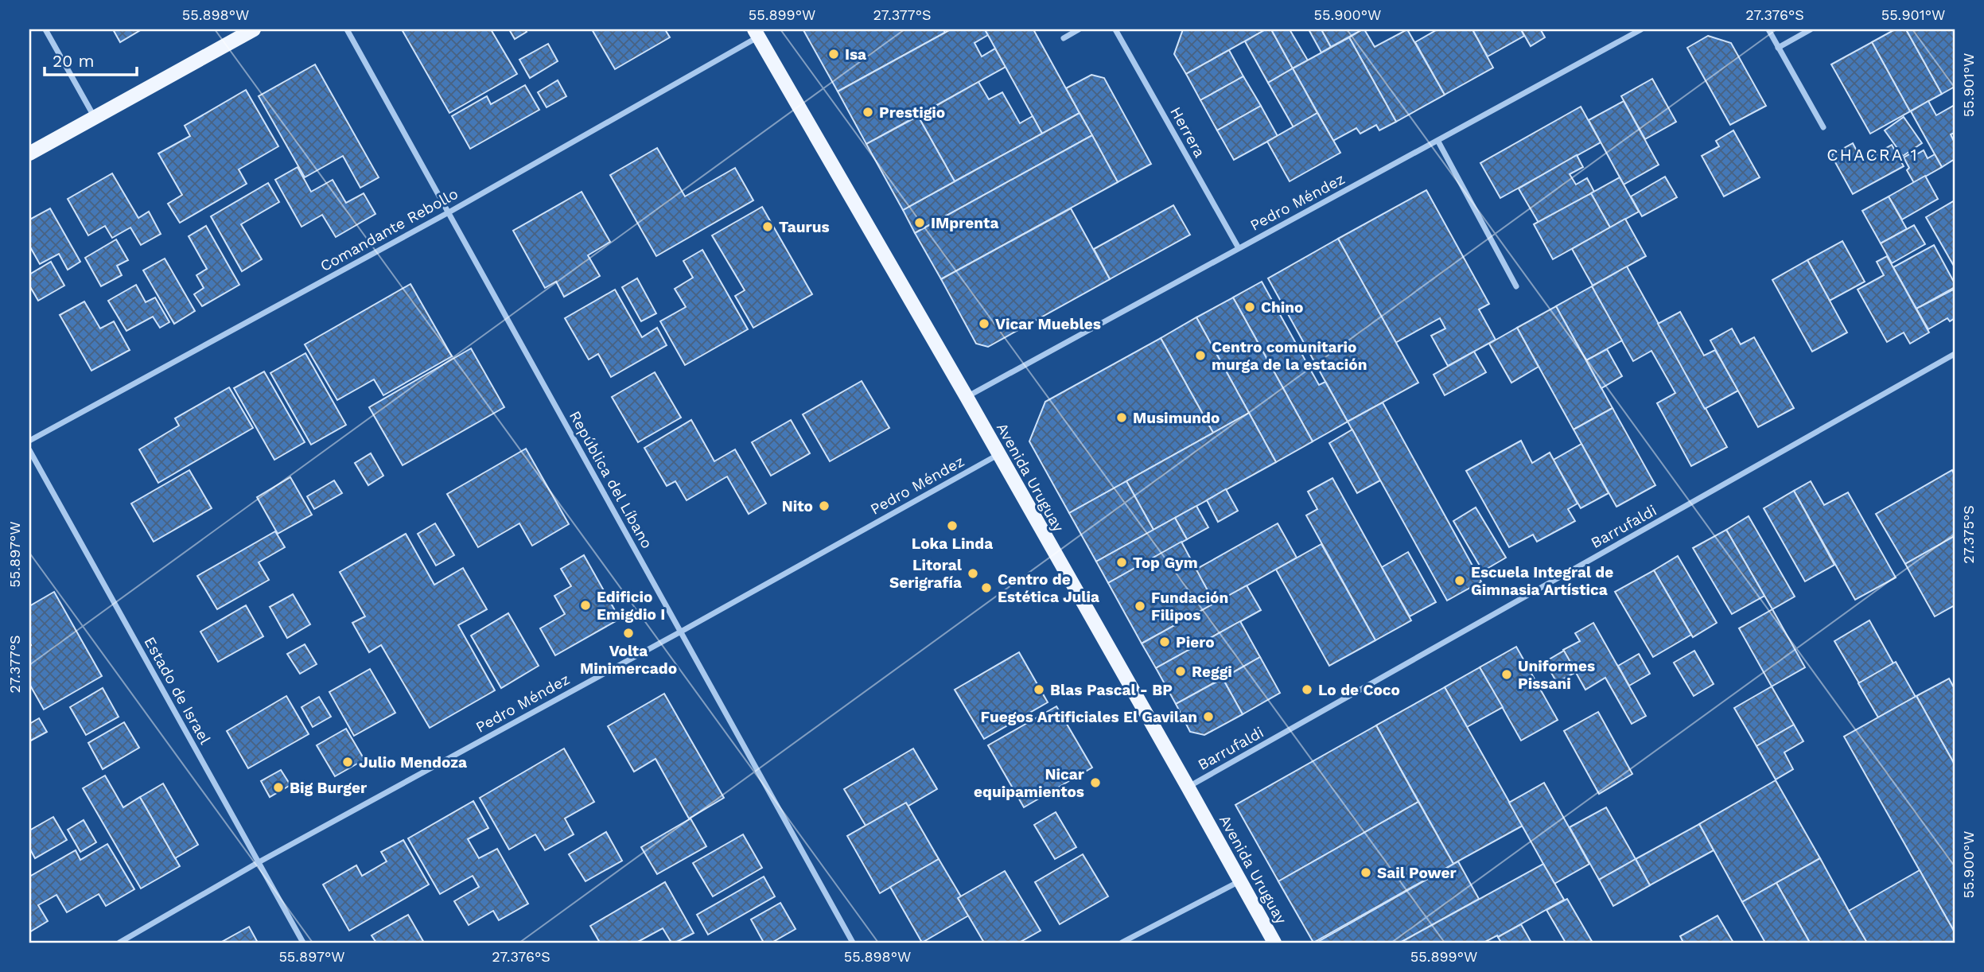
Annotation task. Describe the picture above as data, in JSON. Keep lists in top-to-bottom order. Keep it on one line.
{"streets":{"main road":["Avenida Uruguay"],"street":["Herrera","Pedro Méndez","Comandante Rebollo","República del Líbano","Barrufaldi","Estado de Israel"]},"crossings":[["Herrera","Pedro Méndez"],["Pedro Méndez","Avenida Uruguay"],["Pedro Méndez","República del Líbano"],["Pedro Méndez","Estado de Israel"],["Comandante Rebollo","Avenida Uruguay"],["Comandante Rebollo","República del Líbano"],["Avenida Uruguay","Barrufaldi"]],"districts":["CHACRA 1"],"places":["Isa","Prestigio","IMprenta","Taurus","Chino","Vicar Muebles","Centro comunitario murga de la estación","Musimundo","Nito","Loka Linda","Top Gym","Litoral Serigrafía","Escuela Integral de Gimnasia Artística","Centro de Estética Julia","Edificio Emigdio I","Fundación Filipos","Volta Minimercado","Piero","Reggi","Uniformes Pissani","Blas Pascal - BP","Lo de Coco","Fuegos Artificiales El Gavilan","Julio Mendoza","Nicar equipamientos","Big Burger","Sail Power"],"scale_bar":"20 m","coordinates":["55.898°W","55.899°W","27.377°S","55.900°W","27.376°S","55.901°W","27.375°S","55.897°W"]}
